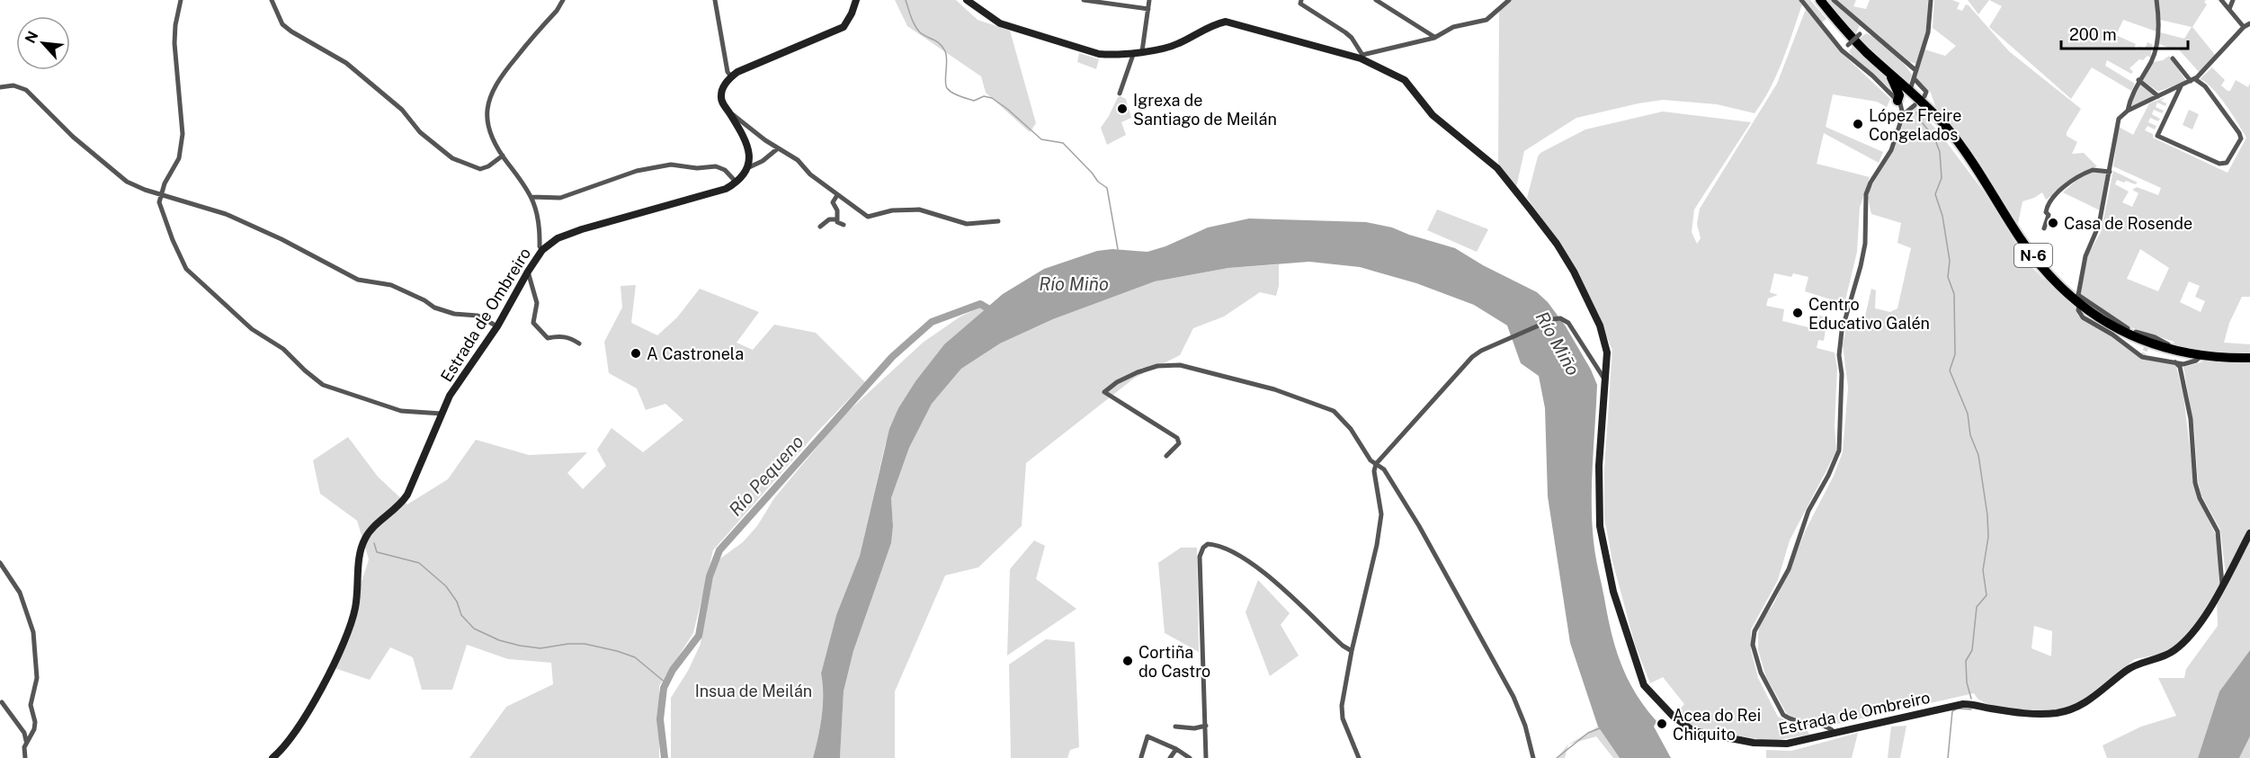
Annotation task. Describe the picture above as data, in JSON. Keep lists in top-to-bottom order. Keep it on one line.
{"streets":{"highway":["N-6"],"street":["Estrada de Ombreiro"]},"water":["Río Miño","Río Pequeno"],"parks":["Insua de Meilán"],"places":["Igrexa de Santiago de Meilán","López Freire Congelados","Casa de Rosende","Centro Educativo Galén","A Castronela","Cortiña do Castro","Acea do Rei Chiquito"],"scale_bar":"200 m","north":"top left"}
